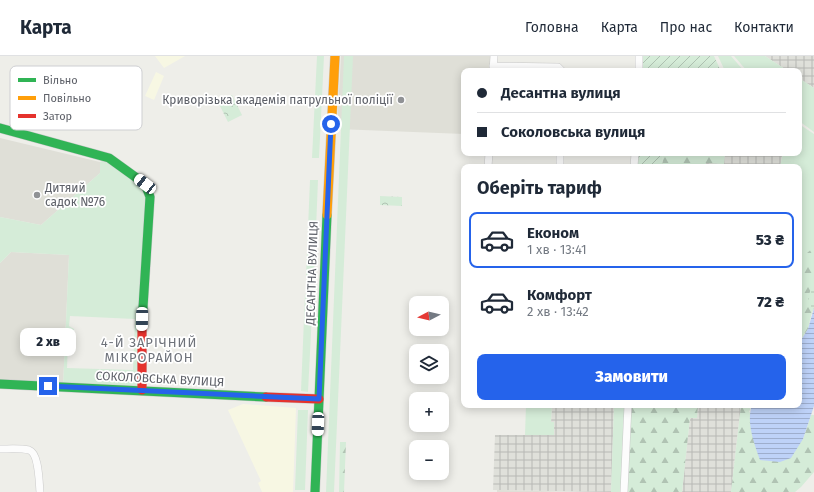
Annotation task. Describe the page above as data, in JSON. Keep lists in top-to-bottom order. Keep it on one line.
{"streets":{"street":["ДЕСАНТНА ВУЛИЦЯ","СОКОЛОВСЬКА ВУЛИЦЯ"]},"crossings":[["ДЕСАНТНА ВУЛИЦЯ","СОКОЛОВСЬКА ВУЛИЦЯ"]],"districts":["4-Й ЗАРІЧНИЙ МІКРОРАЙОН"],"places":["Криворізька академія патрульної поліції","Дитяий садок №76"],"legend":["Вільно","Повільно","Затор"],"north":"left","page":{"header":"Карта","nav":["Головна","Карта","Про нас","Контакти"],"banner":["Десантна вулиця","Соколовська вулиця"],"heading":"Оберіть тариф","list":[{"name":"Економ","note":"1 хв · 13:41","value":"53 ₴"},{"name":"Комфорт","note":"2 хв · 13:42","value":"72 ₴"}],"map_buttons":["+","−"],"bubble":"2 хв","buttons":"Замовити"}}
